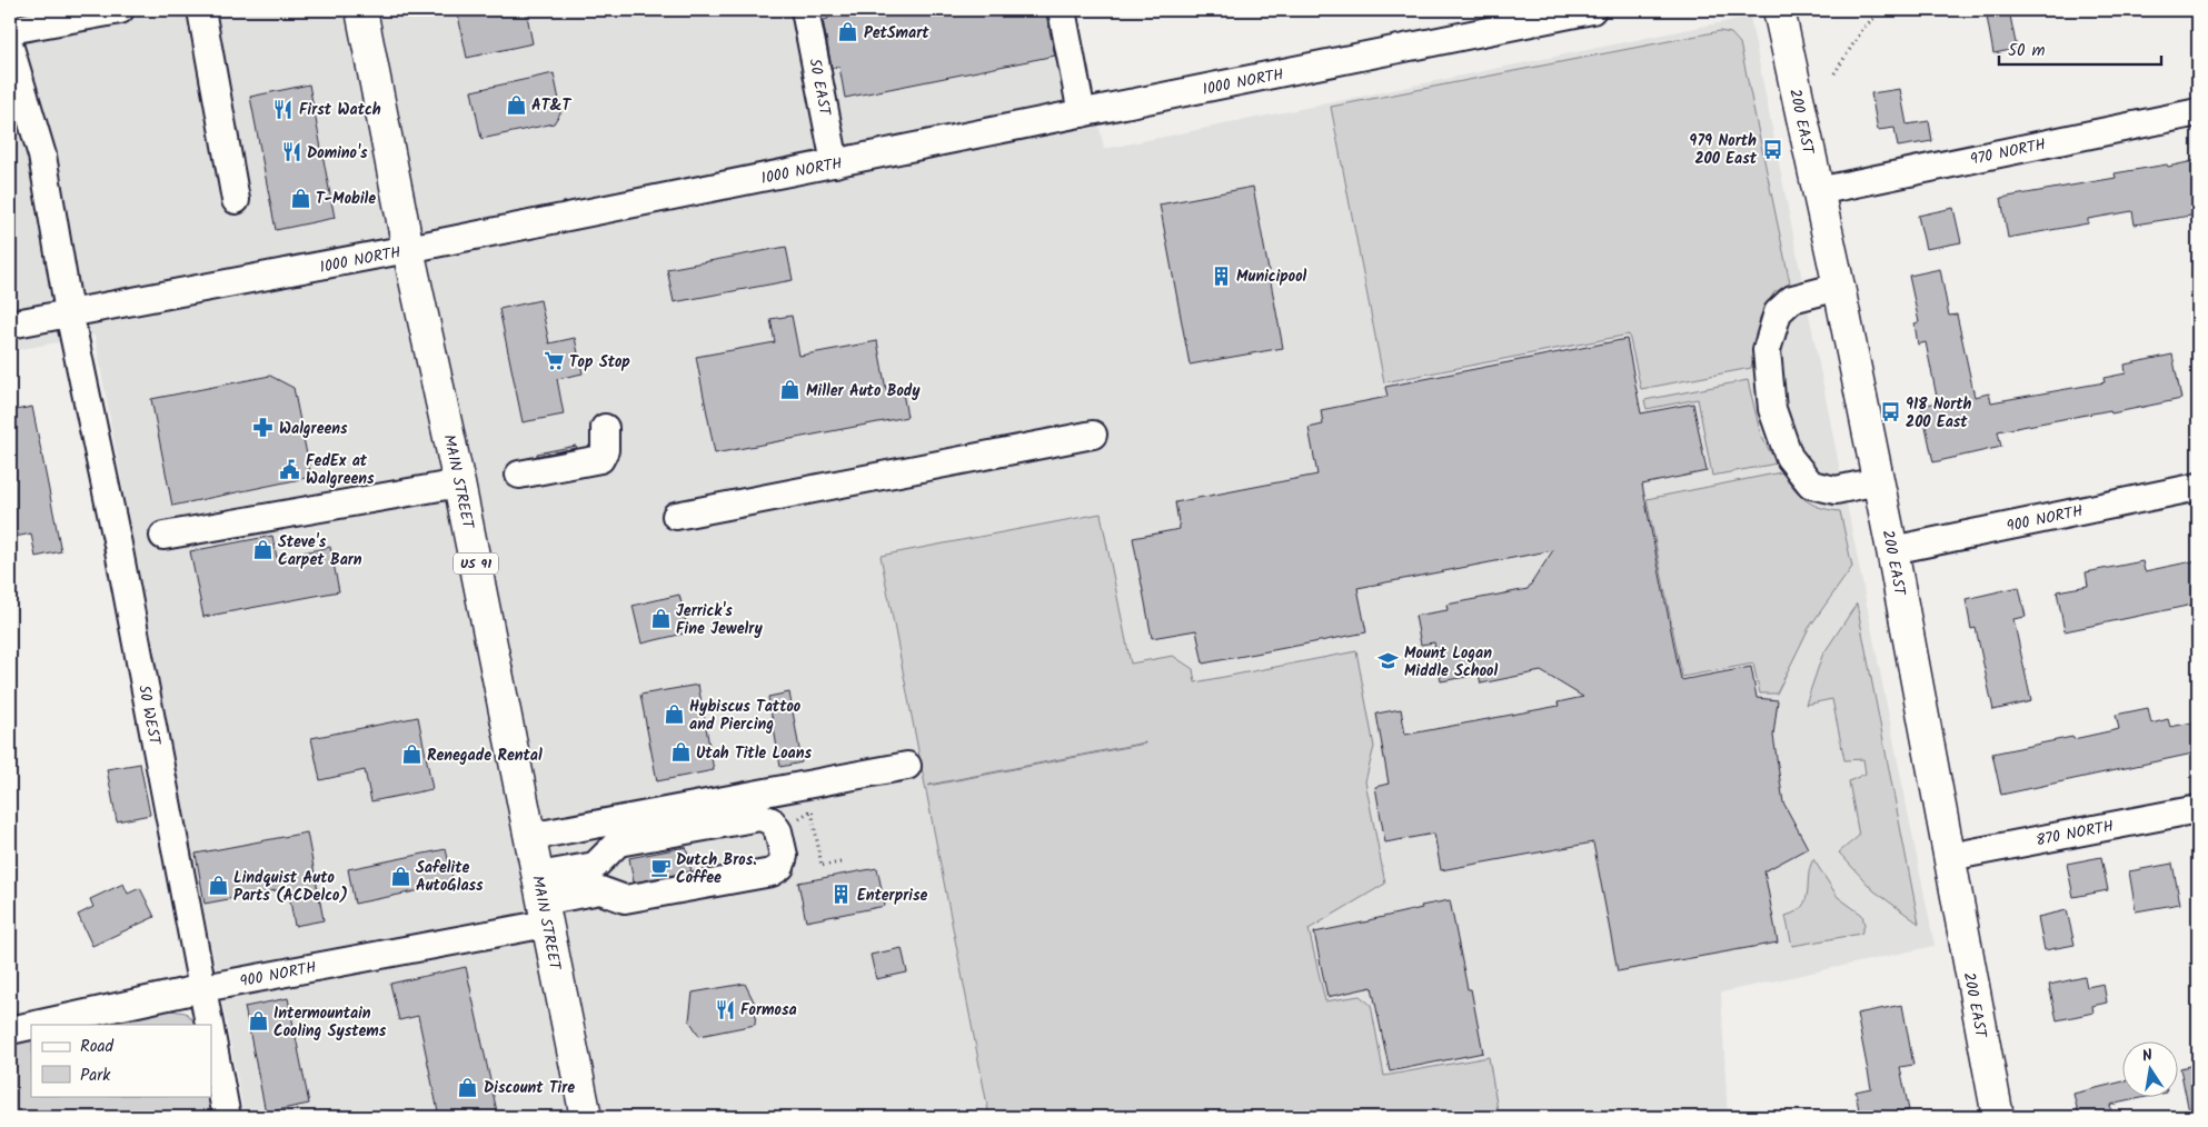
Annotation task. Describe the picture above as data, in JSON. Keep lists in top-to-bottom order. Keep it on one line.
{"streets":{"main road":["200 EAST","MAIN STREET","US 91"],"street":["1000 NORTH","50 EAST","970 NORTH","900 NORTH","50 WEST","870 NORTH"]},"crossings":[["1000 NORTH","50 EAST"],["1000 NORTH","MAIN STREET"],["1000 NORTH","50 WEST"],["200 EAST","970 NORTH"],["200 EAST","900 NORTH"],["200 EAST","870 NORTH"],["MAIN STREET","900 NORTH"],["900 NORTH","50 WEST"]],"places":{"shop":["PetSmart","AT&T","T-Mobile","Miller Auto Body","Steve's Carpet Barn","Jerrick's Fine Jewelry","Hybiscus Tattoo and Piercing","Utah Title Loans","Renegade Rental","Safelite AutoGlass","Lindquist Auto Parts (ACDelco)","Intermountain Cooling Systems","Discount Tire"],"restaurant":["First Watch","Domino's","Formosa"],"bus stop":["979 North 200 East","918 North 200 East"],"building":["Municipool","Enterprise"],"supermarket":["Top Stop"],"pharmacy":["Walgreens"],"public building":["FedEx at Walgreens"],"school or university":["Mount Logan Middle School"],"cafe":["Dutch Bros. Coffee"]},"legend":["Road","Park"],"scale_bar":"50 m","north":"top"}
